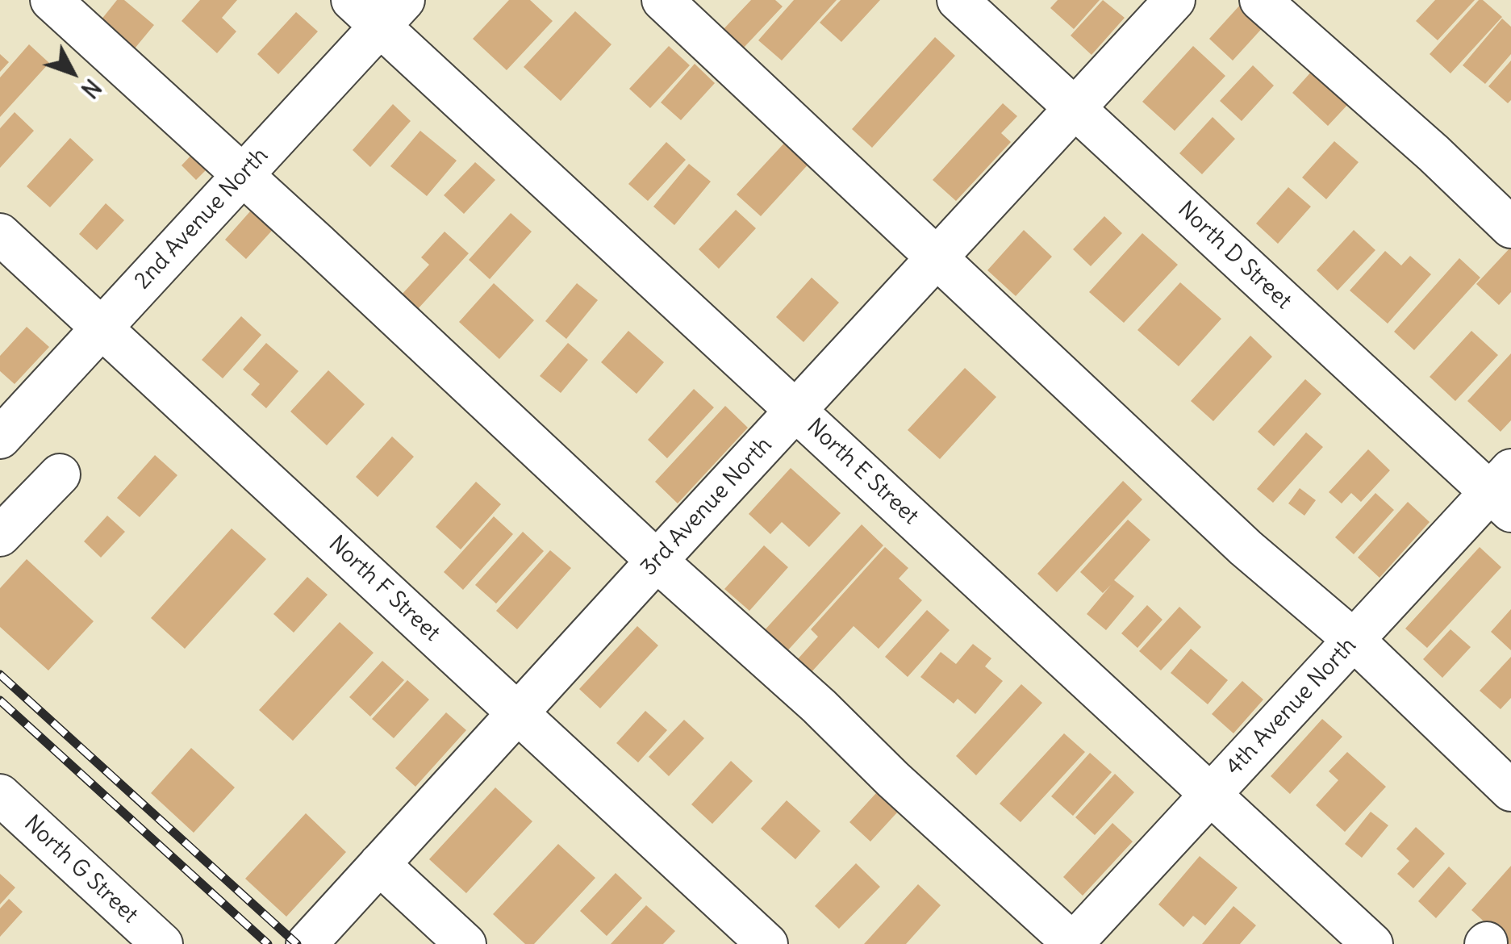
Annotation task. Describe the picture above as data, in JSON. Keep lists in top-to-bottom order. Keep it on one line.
{"streets":{"street":["2nd Avenue North","North D Street","North E Street","3rd Avenue North","North F Street","4th Avenue North","North G Street"]},"crossings":[["2nd Avenue North","North E Street"],["2nd Avenue North","North F Street"],["North D Street","3rd Avenue North"],["North D Street","4th Avenue North"],["North E Street","3rd Avenue North"],["North E Street","4th Avenue North"],["3rd Avenue North","North F Street"]],"north":"bottom right"}
